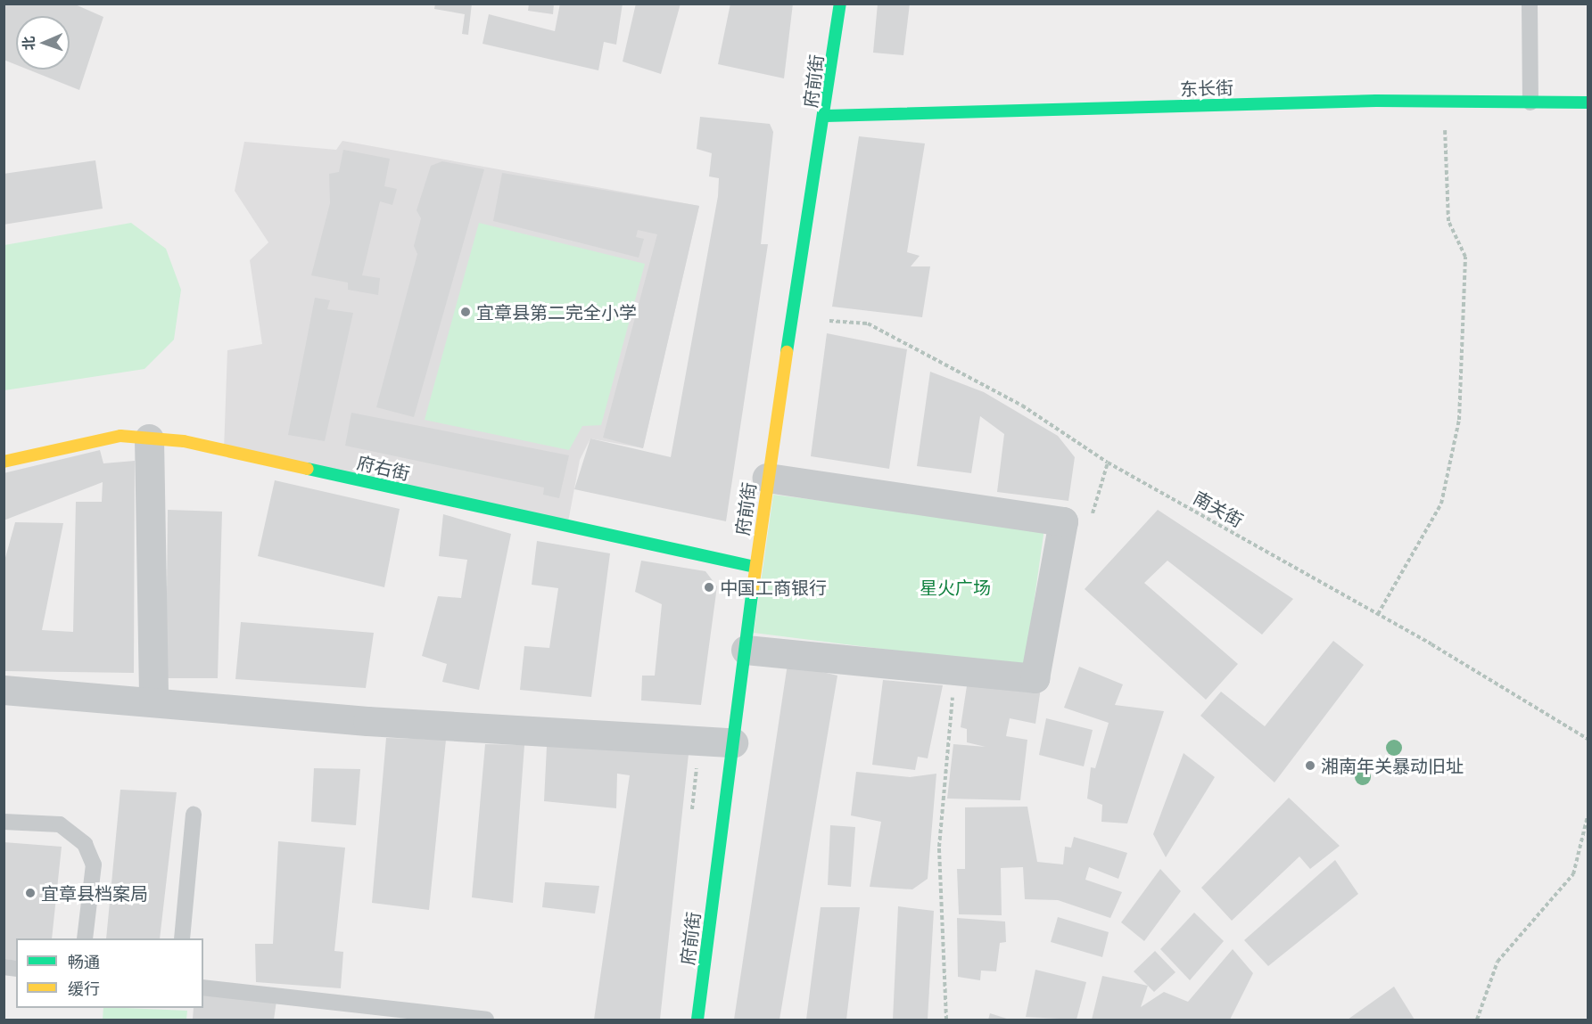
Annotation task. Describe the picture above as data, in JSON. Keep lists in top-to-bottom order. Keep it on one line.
{"streets":{"street":["府前街","东长街","府右街"],"path":["南关街"]},"crossings":[["府前街","东长街"],["府前街","府右街"]],"parks":["星火广场"],"places":["宜章县第二完全小学","中国工商银行","湘南年关暴动旧址","宜章县档案局"],"legend":["畅通","缓行"],"north":"left"}
